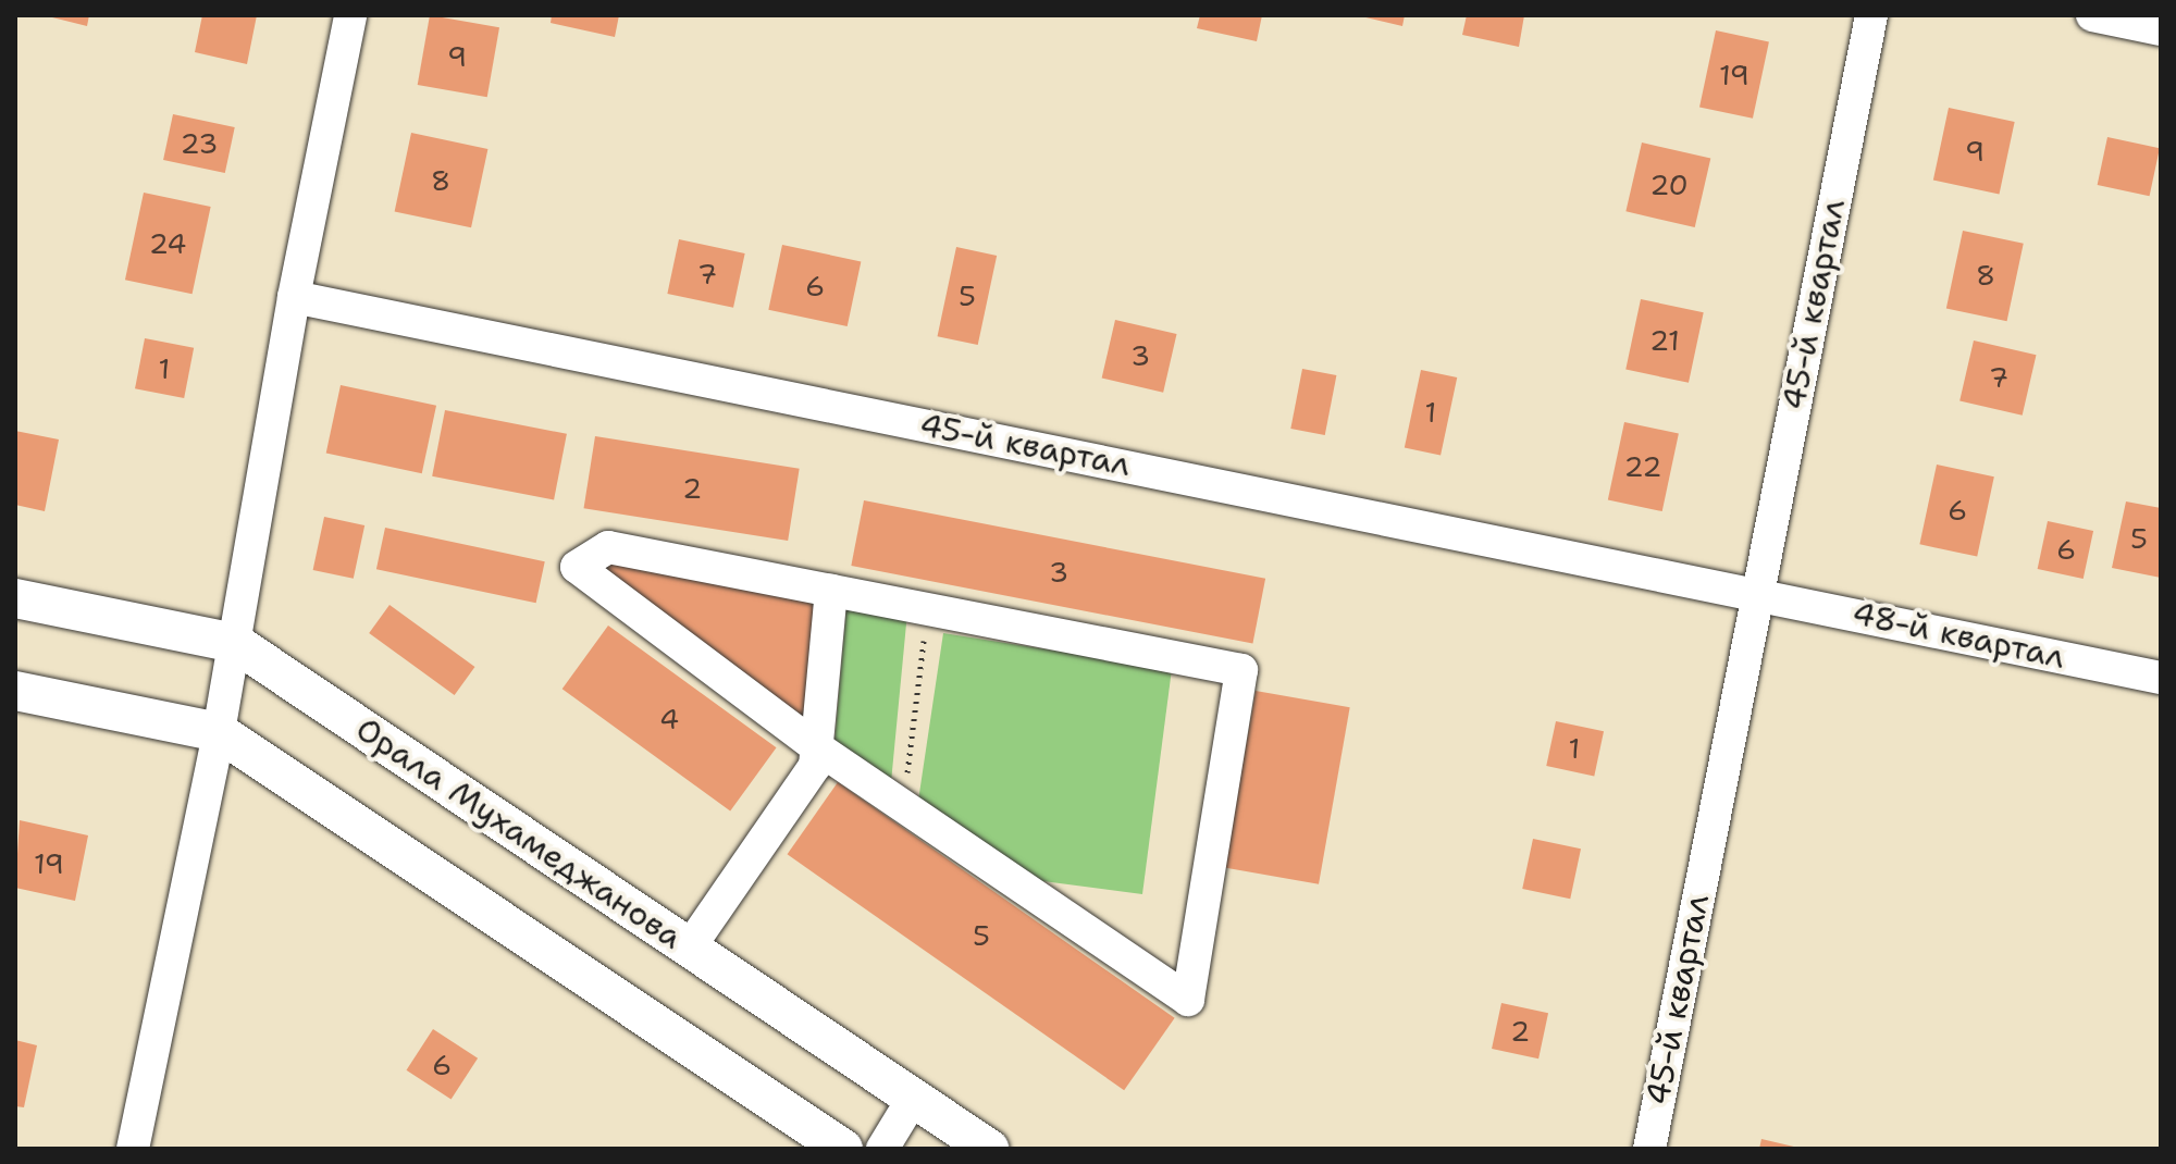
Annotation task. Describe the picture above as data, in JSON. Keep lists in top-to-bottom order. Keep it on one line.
{"streets":{"street":["45-й квартал","48-й квартал","Орала Мухамеджанова"]},"crossings":[["45-й квартал","48-й квартал"]],"house_numbers":["9","19","23","9","8","20","24","7","8","6","5","21","3","1","7","1","22","2","6","5","6","3","4","1","19","5","2","6"]}
